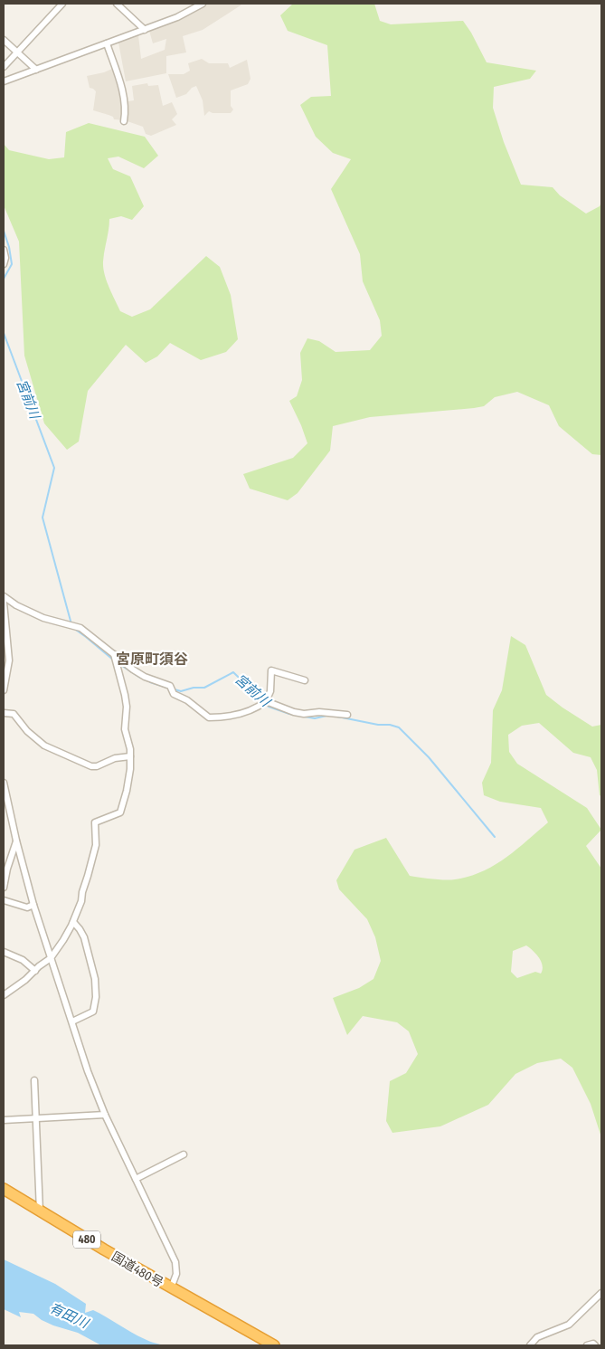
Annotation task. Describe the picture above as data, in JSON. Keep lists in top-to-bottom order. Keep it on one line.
{"streets":{"highway":["480","国道480号"]},"districts":["宮原町須谷"],"water":["宮前川","有田川"]}
